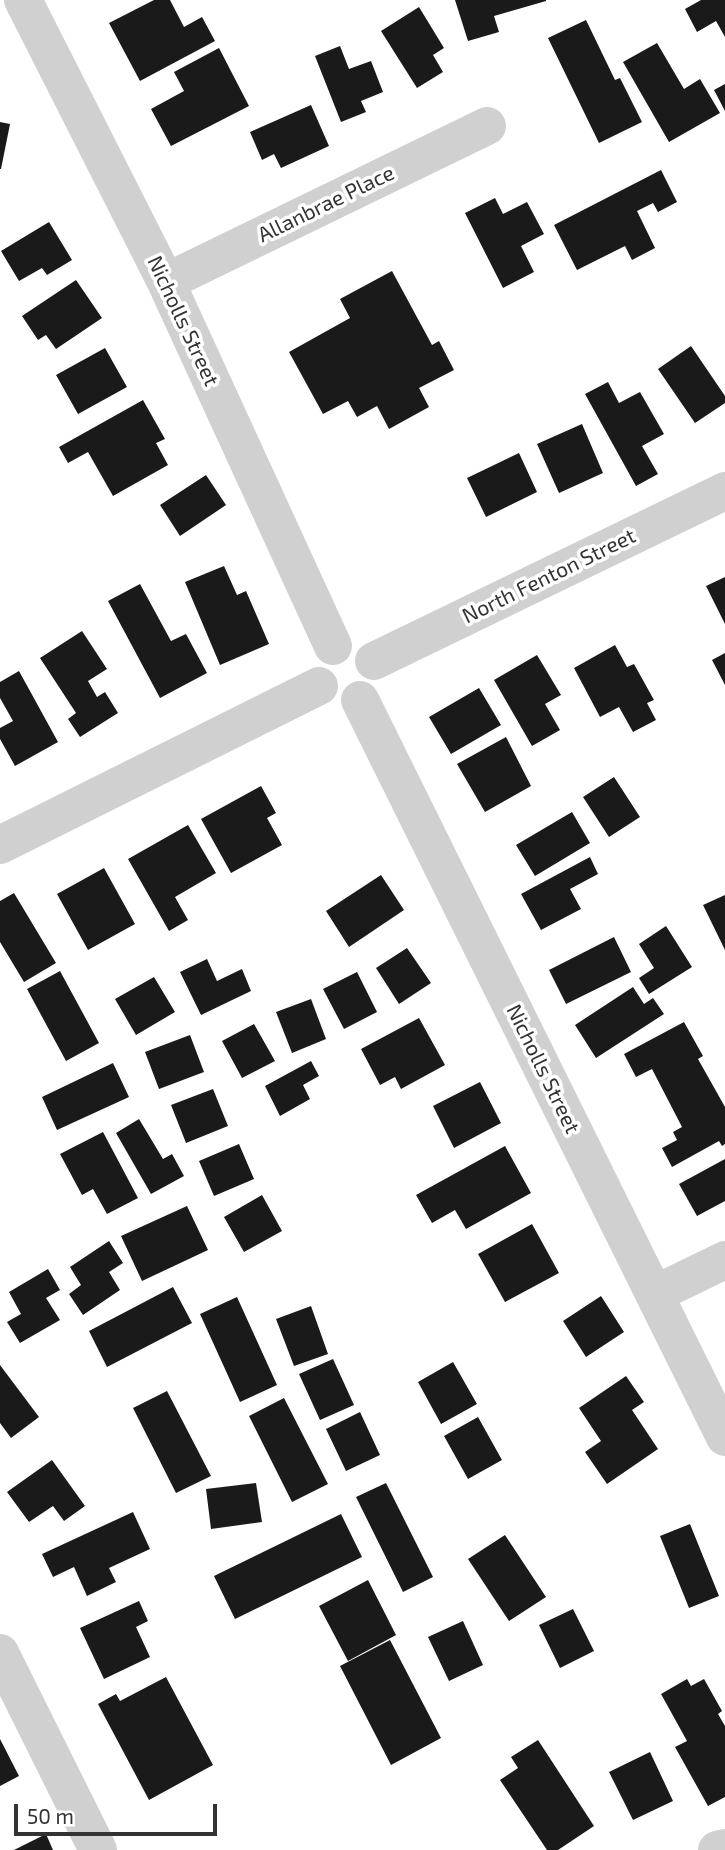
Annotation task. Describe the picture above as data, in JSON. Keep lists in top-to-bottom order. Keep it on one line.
{"streets":{"street":["Allanbrae Place","Nicholls Street","North Fenton Street"]},"crossings":[["Allanbrae Place","Nicholls Street"],["Nicholls Street","North Fenton Street"]],"scale_bar":"50 m"}
